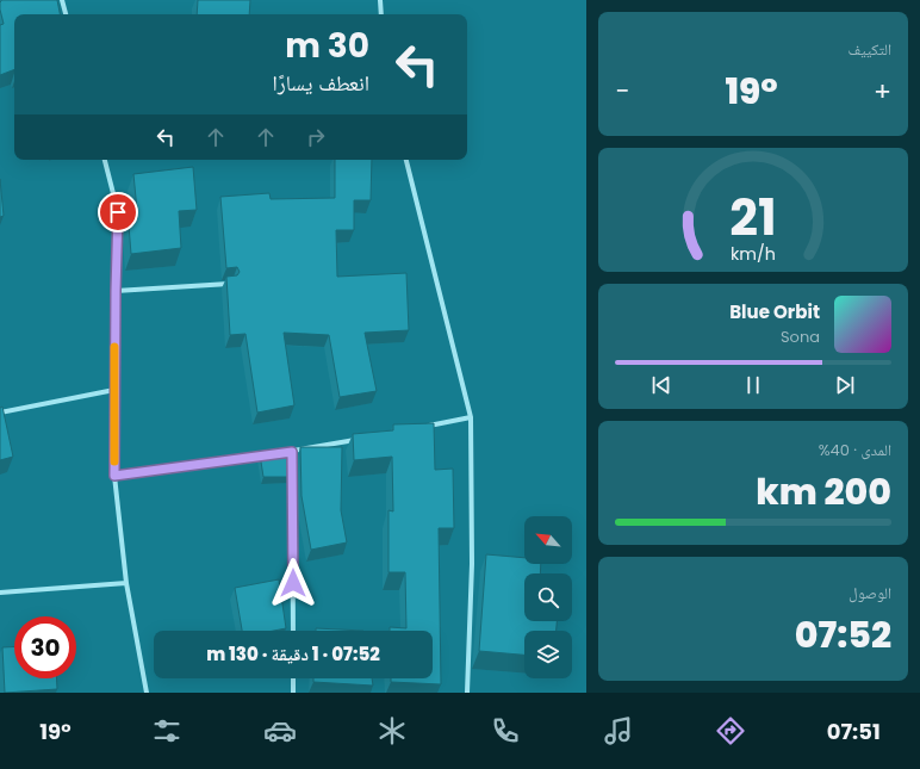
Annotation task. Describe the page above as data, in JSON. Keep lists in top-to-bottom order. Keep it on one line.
{"north":"top left","page":{"tile":["التكييف",["المدى · 40%","200 km"],["الوصول","07:52"]],"turn":["30 m","انعطف يسارًا"],"heat":["−","19°","+"],"song":["Blue Orbit","Sona"],"limit":"30","trip":"07:52 · 1 دقيقة · 130 m","tabs":["07:51","19°"],"gauge":["21","km/h"]}}
